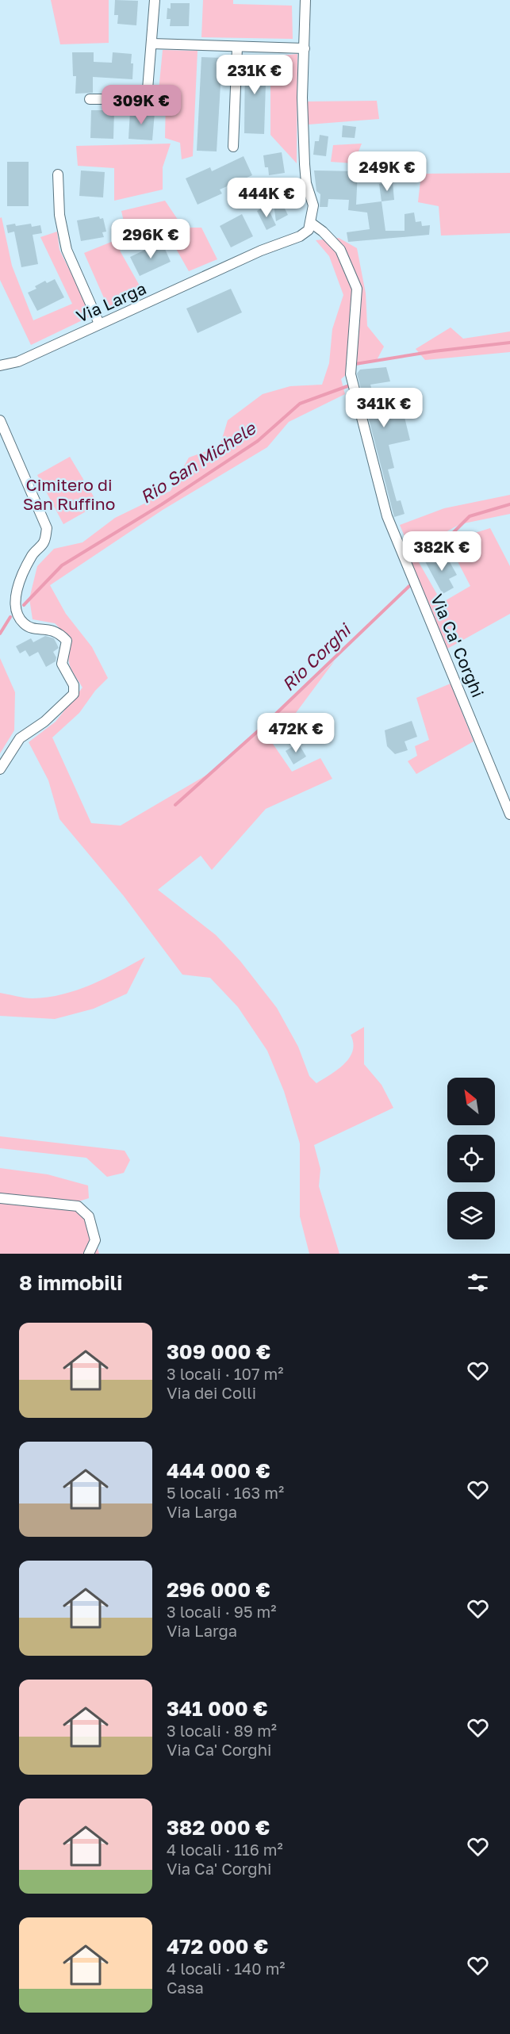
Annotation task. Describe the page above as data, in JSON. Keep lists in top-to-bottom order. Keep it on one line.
{"streets":{"street":["Via Larga","Via Ca' Corghi"]},"crossings":[["Via Larga","Via Ca' Corghi"]],"water":["Rio San Michele","Rio Corghi"],"parks":["Cimitero di San Ruffino"],"north":"top left","page":{"price":["231K €","309K €","249K €","444K €","296K €","341K €","382K €","472K €"],"heading":"8 immobili","list":[{"name":"309 000 €","note":"3 locali · 107 m² · Via dei Colli"},{"name":"444 000 €","note":"5 locali · 163 m² · Via Larga"},{"name":"296 000 €","note":"3 locali · 95 m² · Via Larga"},{"name":"341 000 €","note":"3 locali · 89 m² · Via Ca' Corghi"},{"name":"382 000 €","note":"4 locali · 116 m² · Via Ca' Corghi"},{"name":"472 000 €","note":"4 locali · 140 m² · Casa"}]}}
